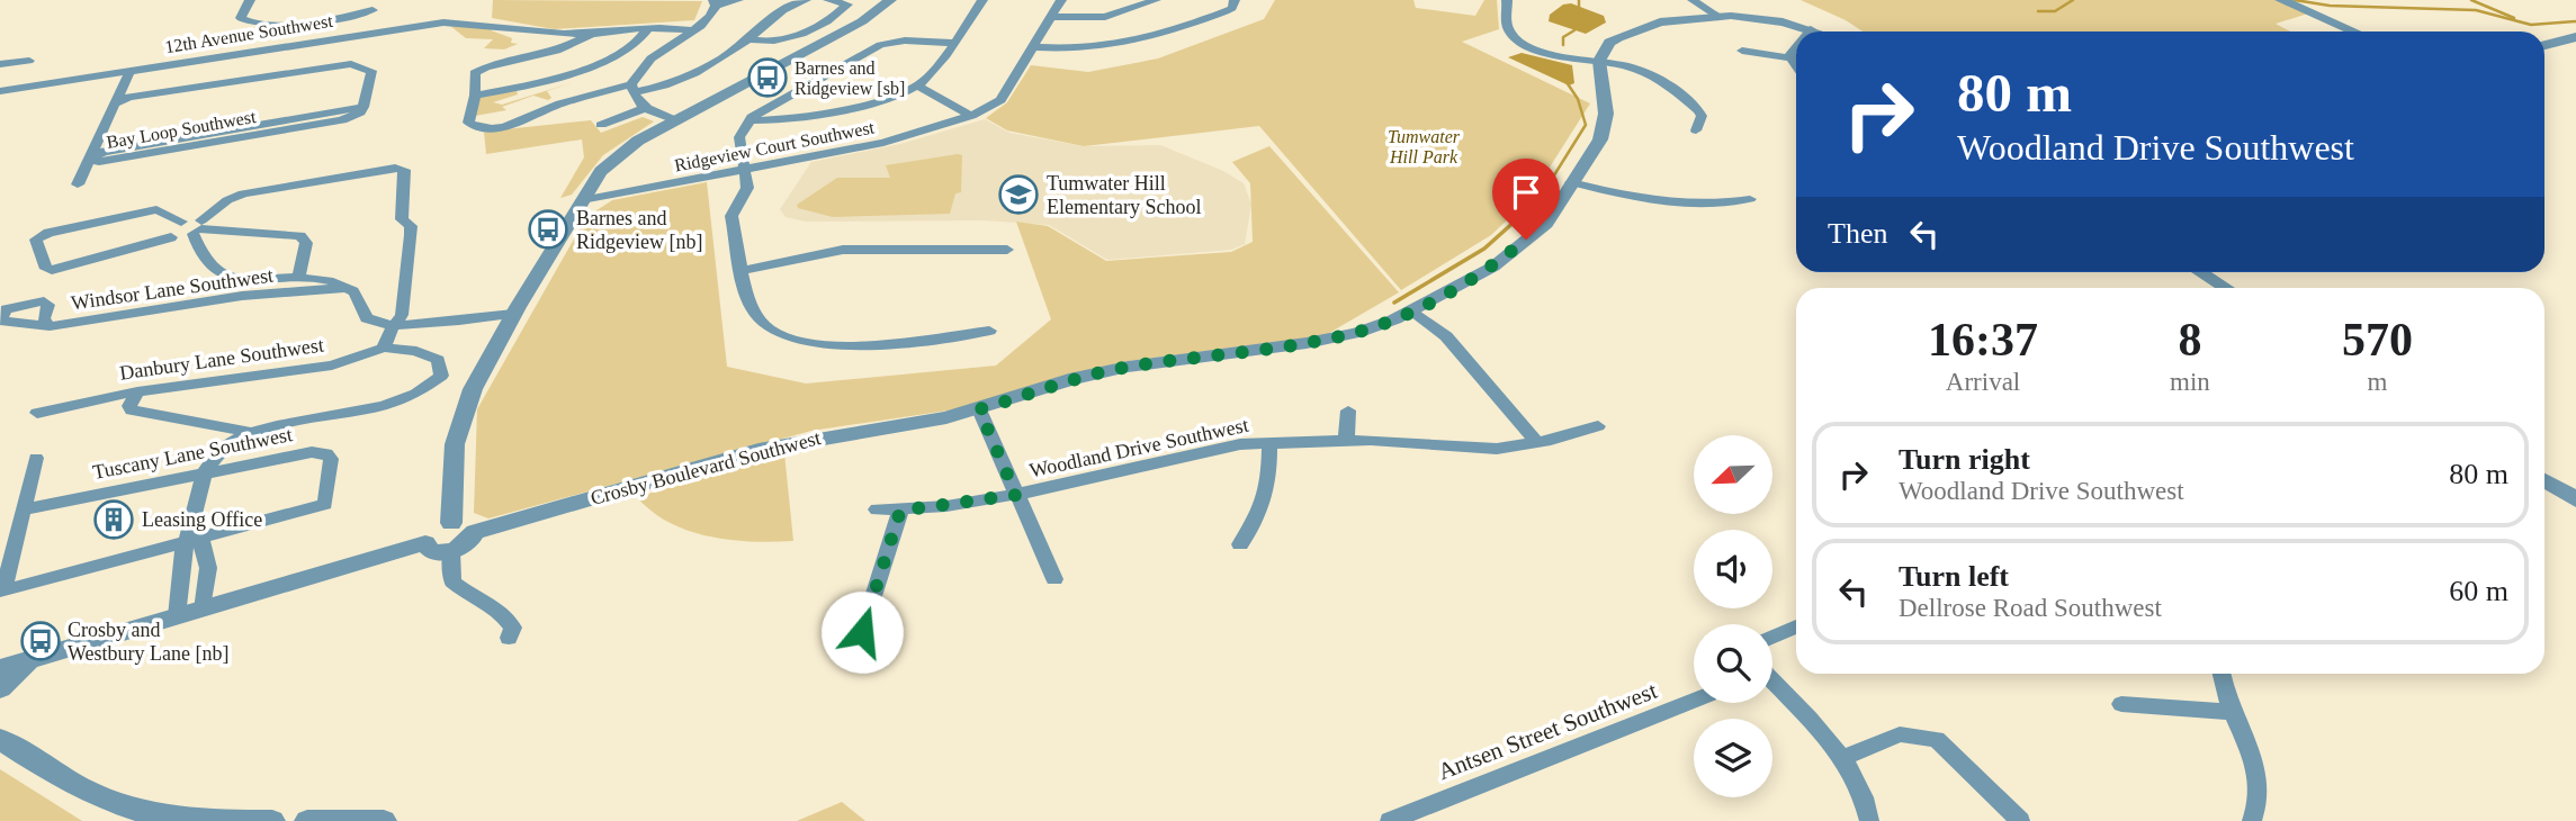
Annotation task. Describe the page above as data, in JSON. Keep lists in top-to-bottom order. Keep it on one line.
{"streets":{"street":["12th Avenue Southwest","Bay Loop Southwest","Ridgeview Court Southwest","Windsor Lane Southwest","Danbury Lane Southwest","Woodland Drive Southwest","Tuscany Lane Southwest","Crosby Boulevard Southwest","Antsen Street Southwest"]},"parks":["Tumwater Hill Park"],"places":{"bus stop":["Barnes and Ridgeview [sb]","Barnes and Ridgeview [nb]","Crosby and Westbury Lane [nb]"],"school or university":["Tumwater Hill Elementary School"],"building":["Leasing Office"]},"north":"bottom left","page":{"turn":["80 m","Woodland Drive Southwest"],"then":"Then","eta":["16:37","Arrival","8","min","570","m"],"list":[{"name":"Turn right","note":"Woodland Drive Southwest","value":"80 m"},{"name":"Turn left","note":"Dellrose Road Southwest","value":"60 m"}]}}
